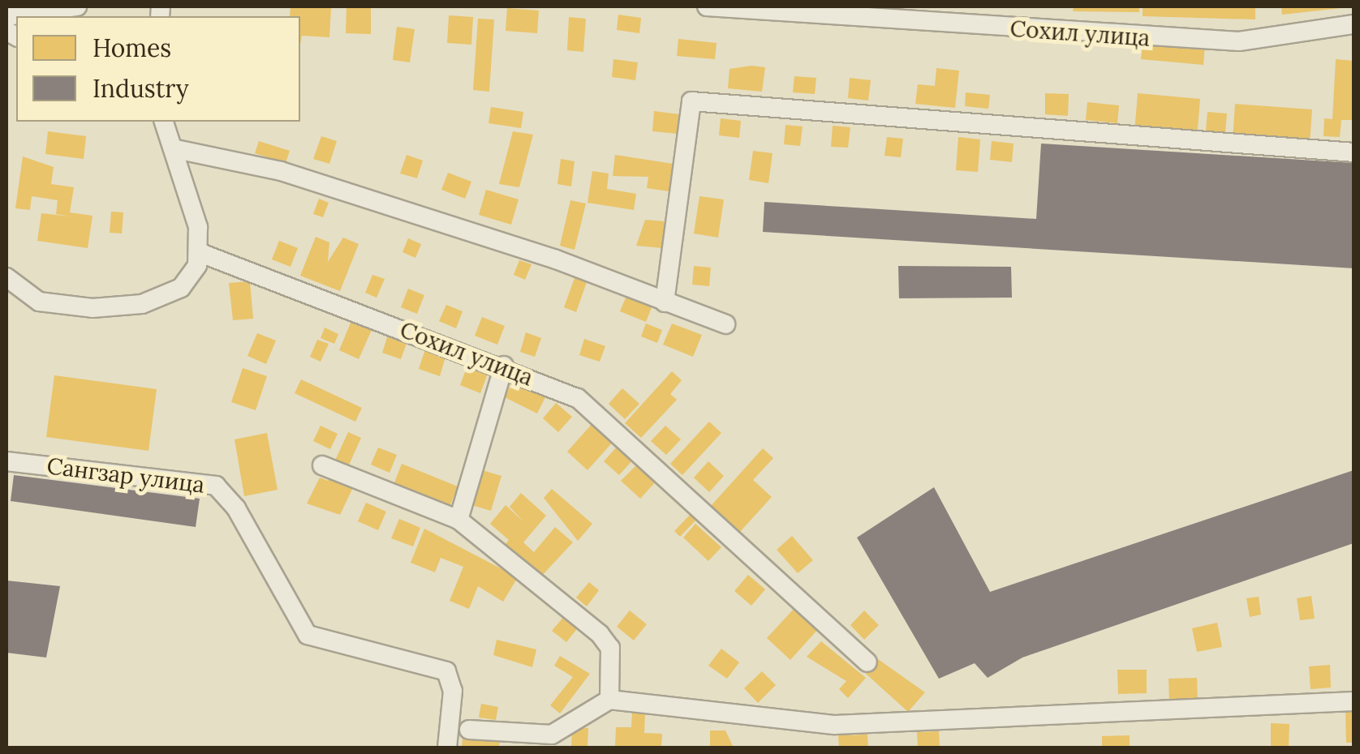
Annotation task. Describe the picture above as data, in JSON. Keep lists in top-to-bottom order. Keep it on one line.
{"streets":{"street":["Сохил улица","Сангзар улица"]},"legend":["Homes","Industry"]}
